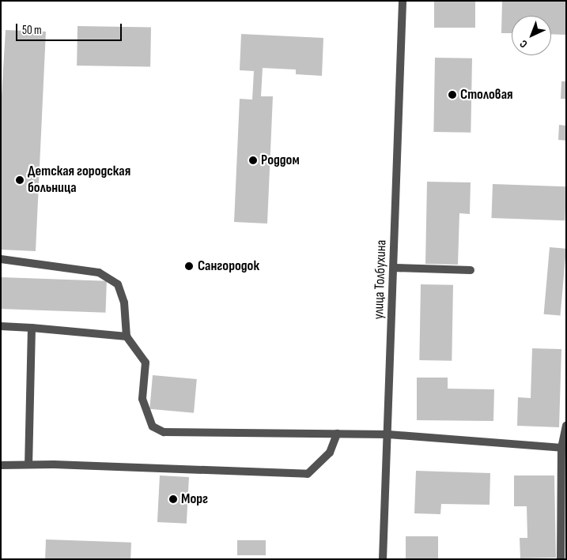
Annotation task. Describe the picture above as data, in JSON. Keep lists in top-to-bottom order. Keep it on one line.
{"streets":{"street":["улица Толбухина"]},"places":["Столовая","Роддом","Детская городская больница","Сангородок","Морг"],"scale_bar":"50 m","north":"bottom left"}
